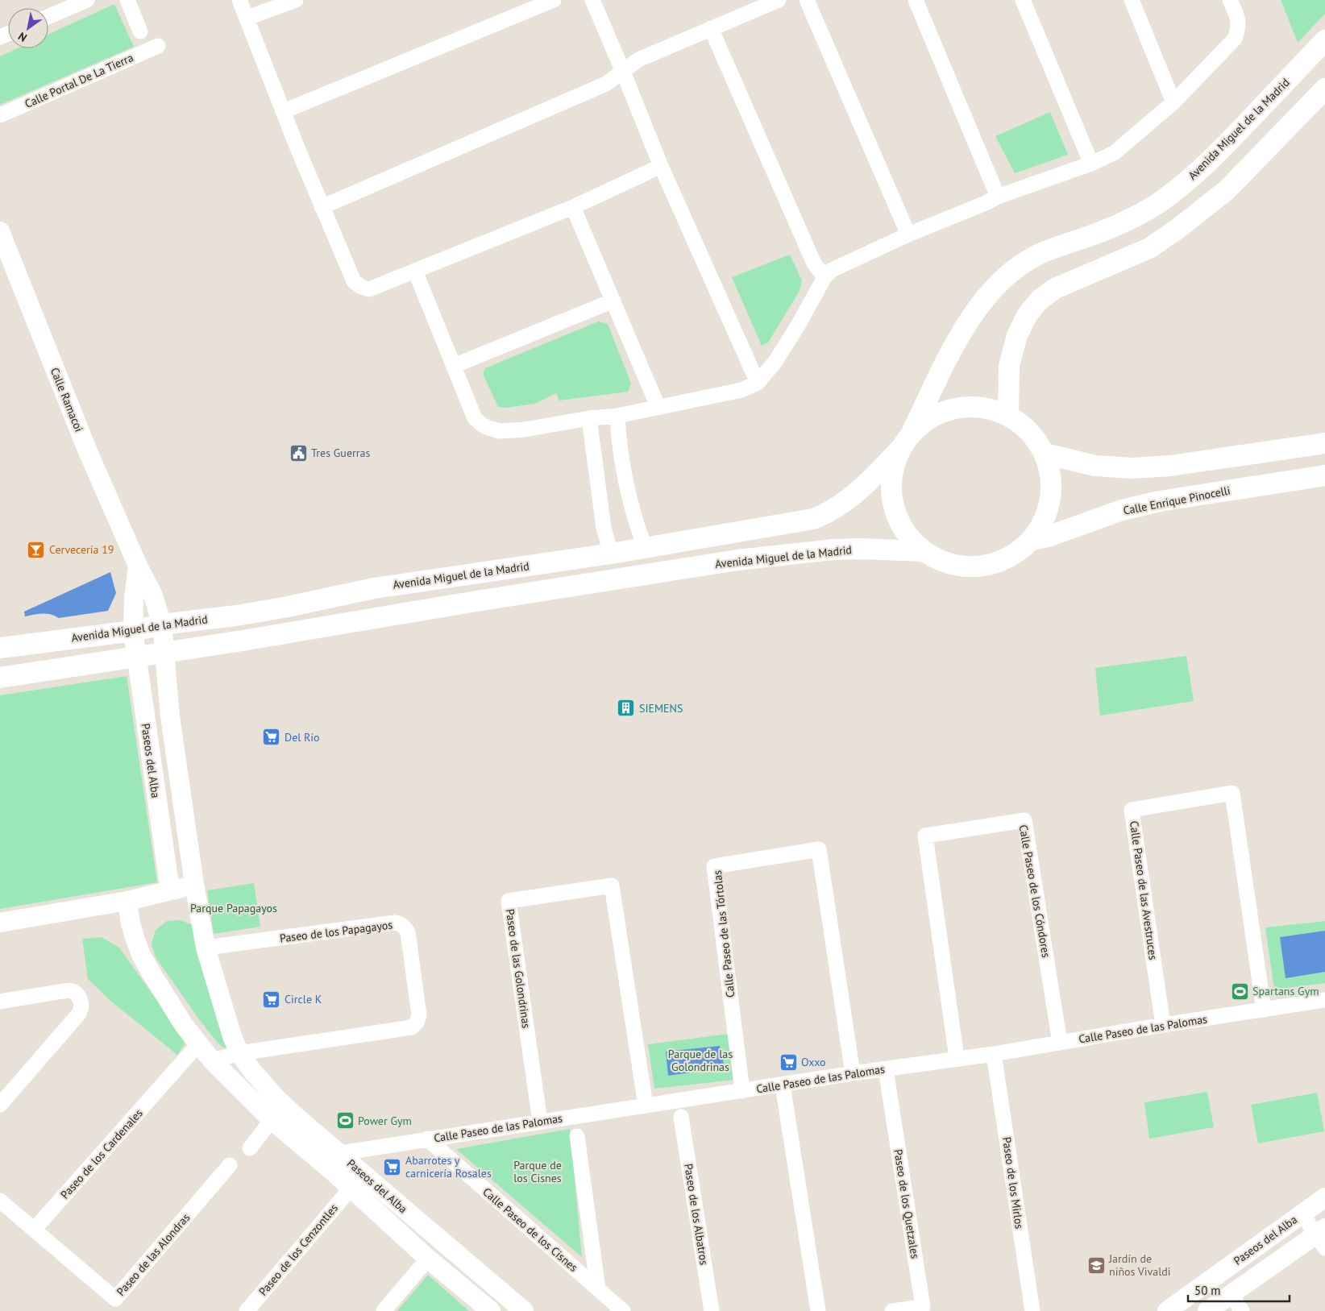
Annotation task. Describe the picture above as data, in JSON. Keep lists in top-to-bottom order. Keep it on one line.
{"streets":{"main road":["Avenida Miguel de la Madrid","Calle Enrique Pinocelli"],"street":["Calle Portal De La Tierra","Calle Ramacoi","Paseos del Alba","Calle Paseo de las Avestruces","Calle Paseo de los Cóndores","Paseo de los Papagayos","Calle Paseo de las Tórtolas","Paseo de las Golondrinas","Calle Paseo de las Palomas","Paseo de los Cardenales","Paseo de los Mirlos","Paseo de los Quetzales","Paseo de los Albatros","Calle Paseo de los Cisnes","Paseo de los Cenzontles","Paseo de las Alondras"]},"crossings":[["Avenida Miguel de la Madrid","Calle Ramacoi"],["Avenida Miguel de la Madrid","Paseos del Alba"],["Calle Ramacoi","Paseos del Alba"],["Paseos del Alba","Paseo de los Papagayos"],["Paseos del Alba","Calle Paseo de las Palomas"],["Paseos del Alba","Paseo de los Cardenales"],["Paseos del Alba","Paseo de los Cenzontles"],["Calle Paseo de las Avestruces","Calle Paseo de las Palomas"],["Calle Paseo de los Cóndores","Calle Paseo de las Palomas"],["Calle Paseo de las Tórtolas","Calle Paseo de las Palomas"],["Paseo de las Golondrinas","Calle Paseo de las Palomas"],["Calle Paseo de las Palomas","Paseo de los Mirlos"],["Calle Paseo de las Palomas","Paseo de los Quetzales"],["Calle Paseo de las Palomas","Calle Paseo de los Cisnes"],["Paseo de los Cardenales","Paseo de las Alondras"]],"parks":["Parque Papagayos","Parque de las Golondrinas","Parque de los Cisnes"],"places":{"public building":["Tres Guerras"],"bar":["Cervecería 19"],"building":["SIEMENS"],"supermarket":["Del Río","Circle K","Oxxo","Abarrotes y carnicería Rosales"],"sports":["Spartans Gym","Power Gym"],"school or university":["Jardín de niños Vivaldi"]},"scale_bar":"50 m","north":"bottom left"}
